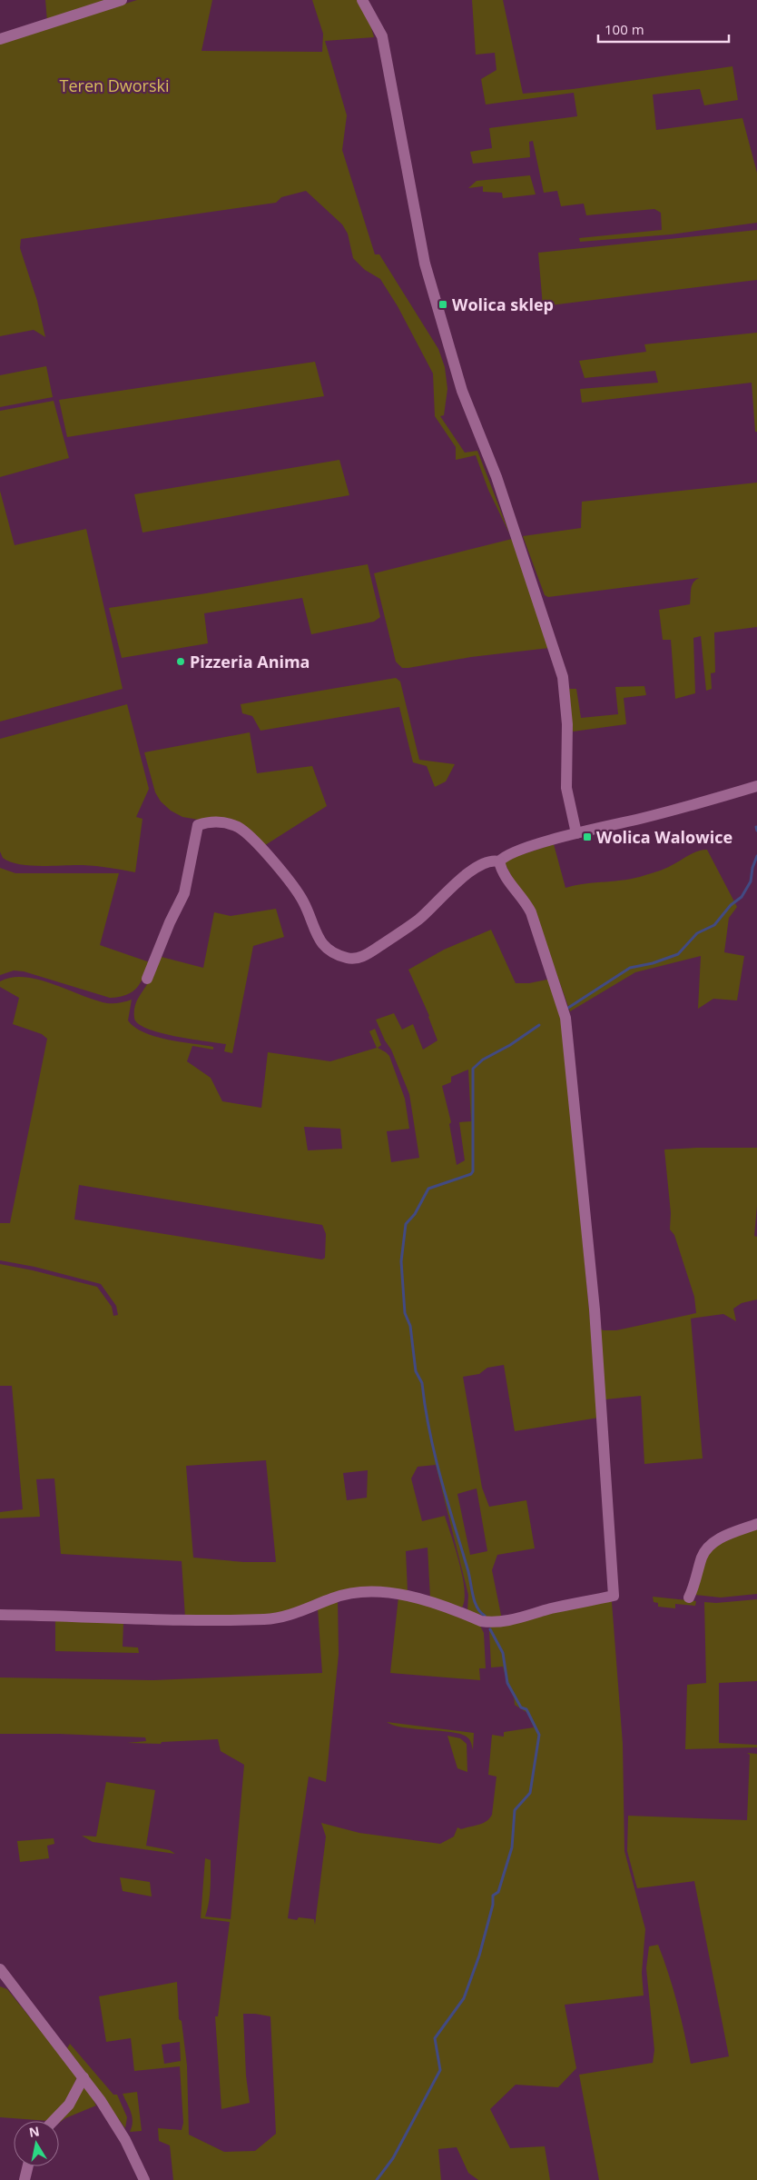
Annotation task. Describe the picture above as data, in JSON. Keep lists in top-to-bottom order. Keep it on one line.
{"parks":["Teren Dworski"],"places":{"transit":["Wolica sklep","Wolica Walowice"],"other":["Pizzeria Anima"]},"scale_bar":"100 m","north":"top"}
